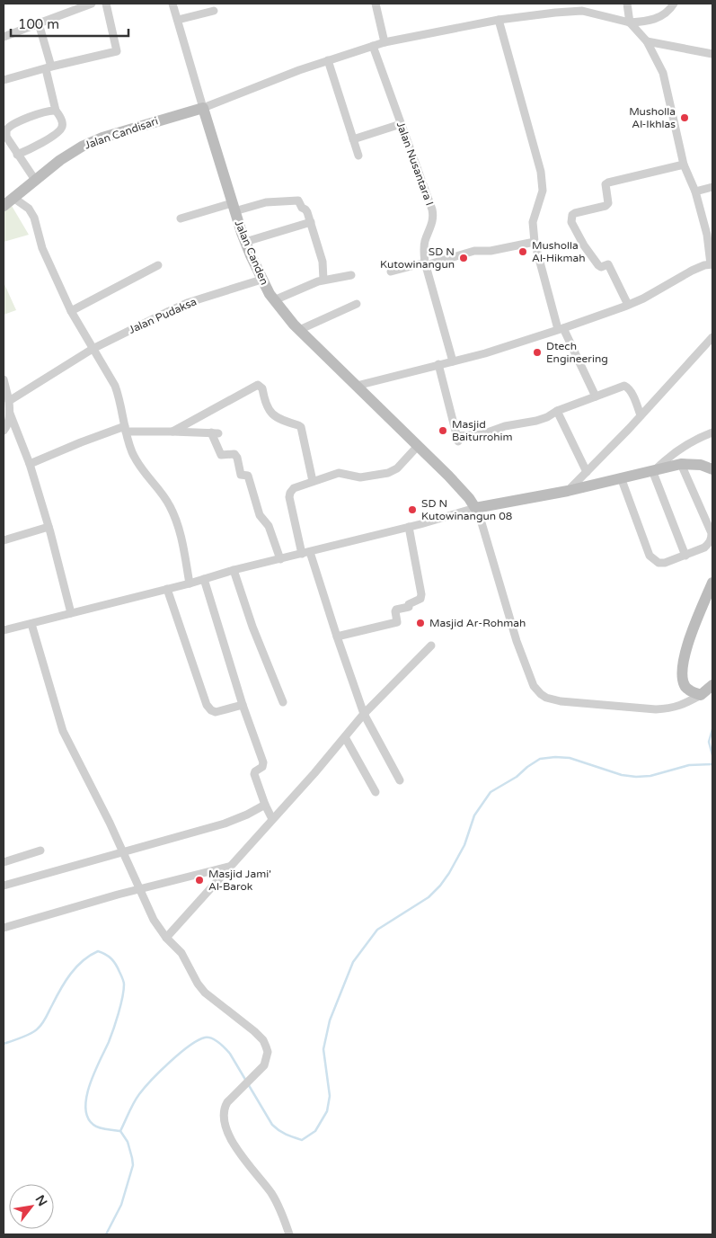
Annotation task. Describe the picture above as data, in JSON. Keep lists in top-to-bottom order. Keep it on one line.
{"streets":{"street":["Jalan Candisari","Jalan Nusantara I","Jalan Canden","Jalan Pudaksa"]},"crossings":[["Jalan Candisari","Jalan Canden"],["Jalan Canden","Jalan Pudaksa"]],"places":["Musholla Al-Ikhlas","Musholla Al-Hikmah","SD N Kutowinangun","Dtech Engineering","Masjid Baiturrohim","SD N Kutowinangun 08","Masjid Ar-Rohmah","Masjid Jami' Al-Barok"],"scale_bar":"100 m","north":"top right"}
